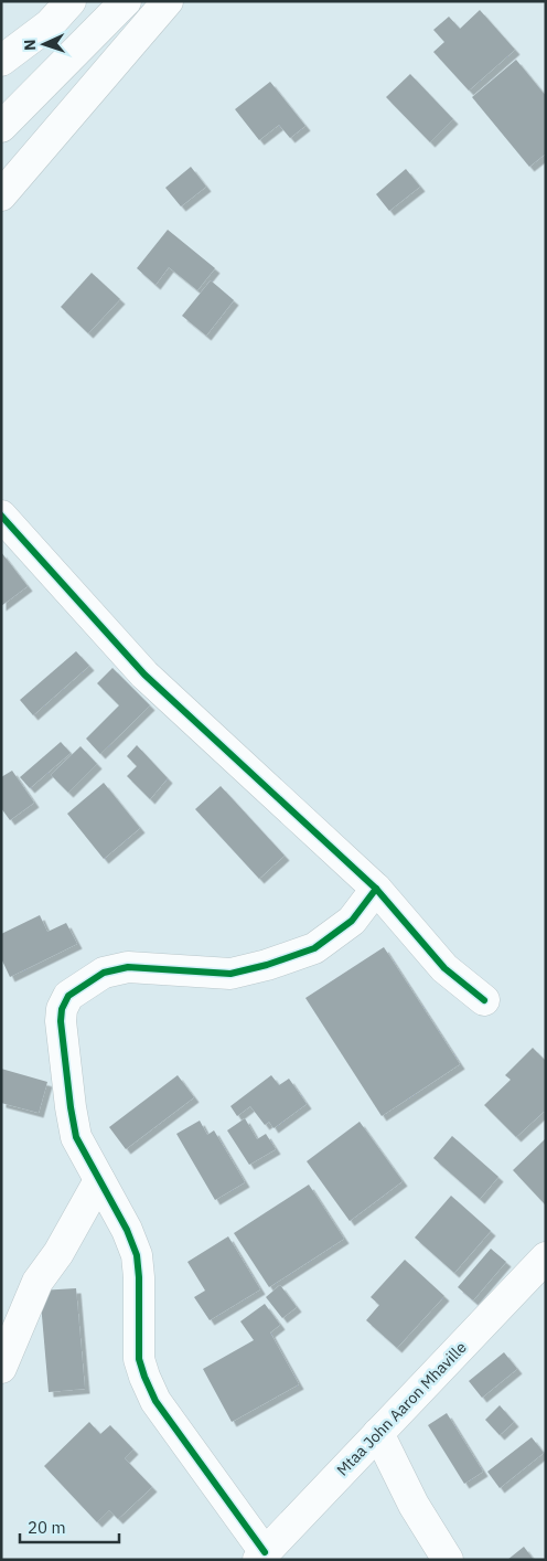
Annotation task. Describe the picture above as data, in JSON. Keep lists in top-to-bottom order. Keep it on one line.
{"streets":{"main road":["Mtaa John Aaron Mhaville"]},"scale_bar":"20 m","north":"left"}
